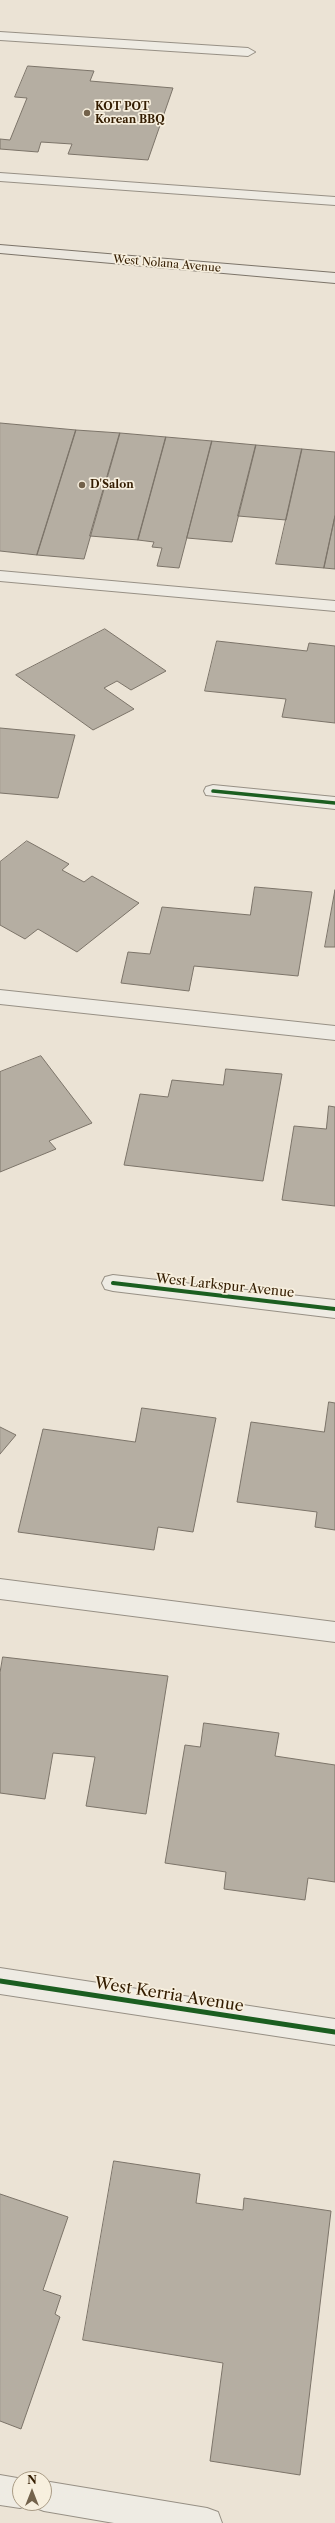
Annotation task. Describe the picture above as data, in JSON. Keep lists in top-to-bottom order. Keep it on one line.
{"streets":{"main road":["West Nolana Avenue"],"street":["West Larkspur Avenue","West Kerria Avenue"]},"places":["KOT POT Korean BBQ","D'Salon"],"north":"top"}
